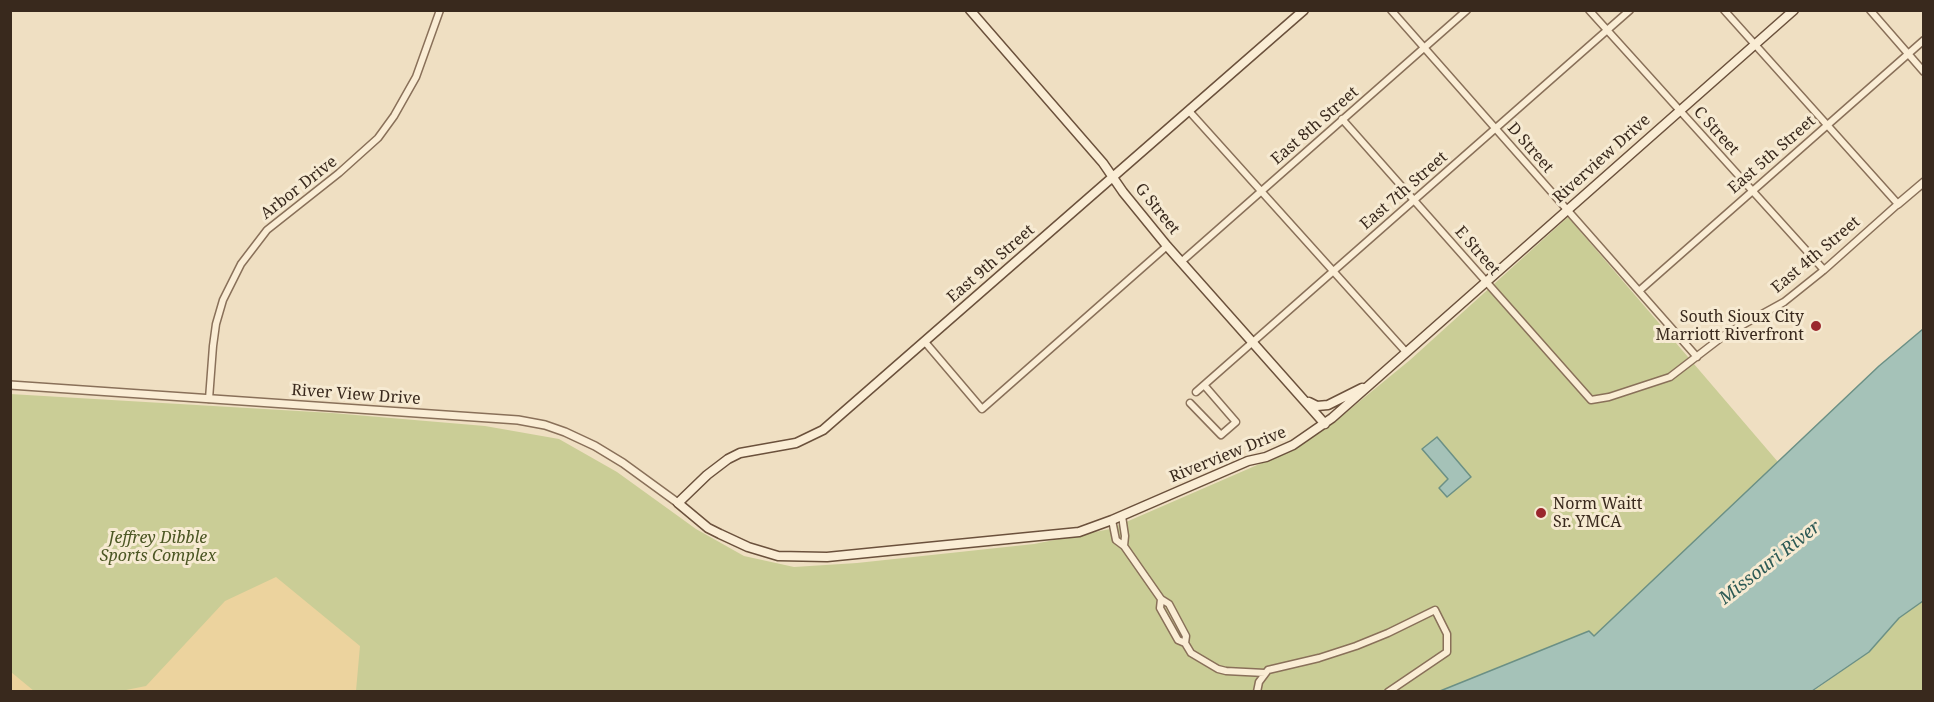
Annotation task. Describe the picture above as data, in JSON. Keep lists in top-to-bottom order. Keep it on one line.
{"streets":{"main road":["Riverview Drive","G Street","East 9th Street"],"street":["East 8th Street","C Street","D Street","East 5th Street","Arbor Drive","East 7th Street","E Street","East 4th Street","River View Drive"]},"crossings":[["East 8th Street","D Street"],["East 8th Street","G Street"],["East 8th Street","E Street"],["C Street","East 5th Street"],["C Street","Riverview Drive"],["C Street","East 7th Street"],["C Street","East 4th Street"],["D Street","East 5th Street"],["D Street","Riverview Drive"],["D Street","East 7th Street"],["D Street","East 4th Street"],["Riverview Drive","G Street"],["Riverview Drive","E Street"],["Riverview Drive","East 9th Street"],["Riverview Drive","River View Drive"],["Arbor Drive","River View Drive"],["East 7th Street","G Street"],["East 7th Street","E Street"],["G Street","East 9th Street"],["E Street","East 4th Street"],["East 9th Street","River View Drive"]],"water":["Missouri River"],"parks":["Jeffrey Dibble Sports Complex"],"places":["South Sioux City Marriott Riverfront","Norm Waitt Sr. YMCA"]}
